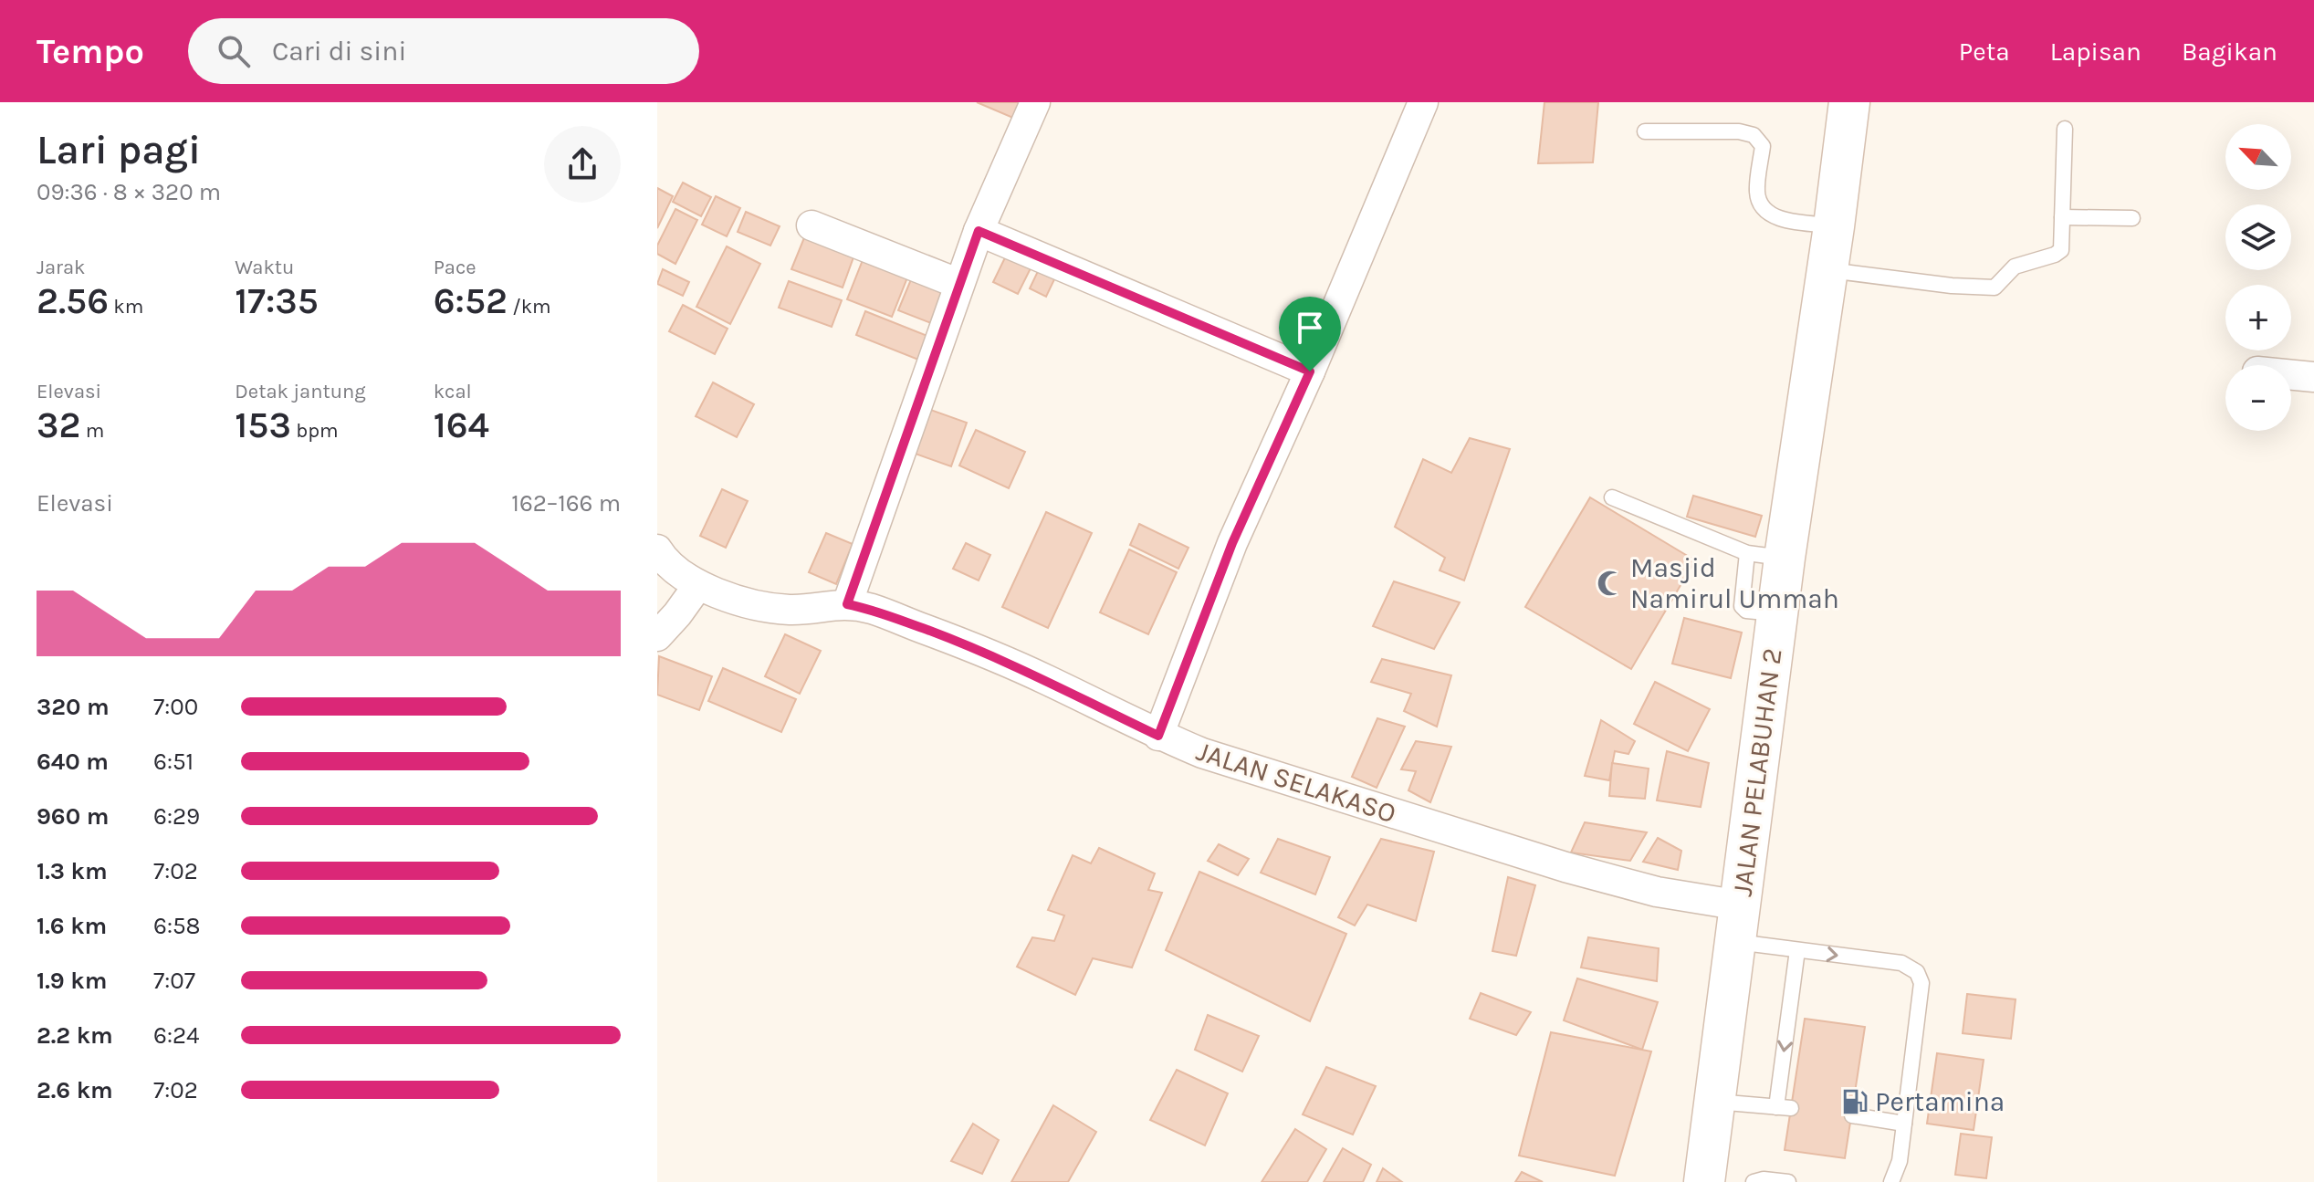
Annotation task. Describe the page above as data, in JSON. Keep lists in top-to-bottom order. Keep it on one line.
{"streets":{"main road":["JALAN PELABUHAN 2"],"street":["JALAN SELAKASO"]},"crossings":[["JALAN PELABUHAN 2","JALAN SELAKASO"]],"places":{"mosque":["Masjid Namirul Ummah"],"fuel station":["Pertamina"]},"north":"top left","page":{"header":"Tempo","search":"Cari di sini","nav":["Peta","Lapisan","Bagikan"],"heading":["Lari pagi","09:36 · 8 × 320 m"],"map_buttons":["+","−"],"stats":[["Jarak","2.56 km"],["Waktu","17:35"],["Pace","6:52 /km"],["Elevasi","32 m"],["Detak jantung","153 bpm"],["kcal","164"]],"chart":["Elevasi","162–166 m"],"list":[{"name":"320 m","note":"7:00"},{"name":"640 m","note":"6:51"},{"name":"960 m","note":"6:29"},{"name":"1.3 km","note":"7:02"},{"name":"1.6 km","note":"6:58"},{"name":"1.9 km","note":"7:07"},{"name":"2.2 km","note":"6:24"},{"name":"2.6 km","note":"7:02"}]}}
